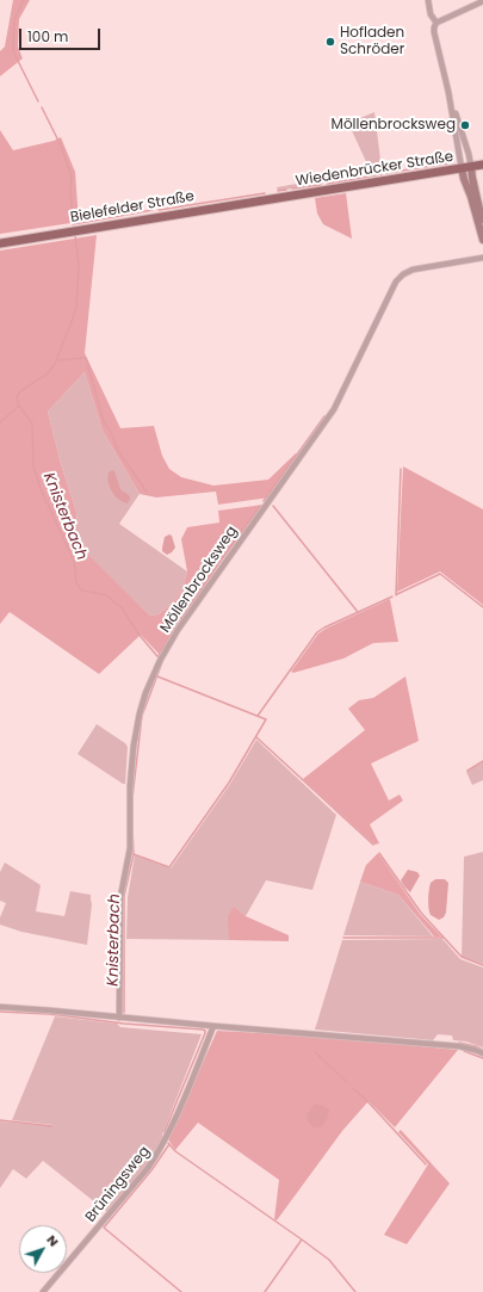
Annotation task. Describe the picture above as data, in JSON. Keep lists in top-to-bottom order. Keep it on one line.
{"streets":{"main road":["Wiedenbrücker Straße","Bielefelder Straße"],"street":["Möllenbrocksweg","Brüningsweg"]},"crossings":[["Wiedenbrücker Straße","Bielefelder Straße"]],"water":["Knisterbach"],"places":["Hofladen Schröder","Möllenbrocksweg"],"scale_bar":"100 m","north":"top right"}
